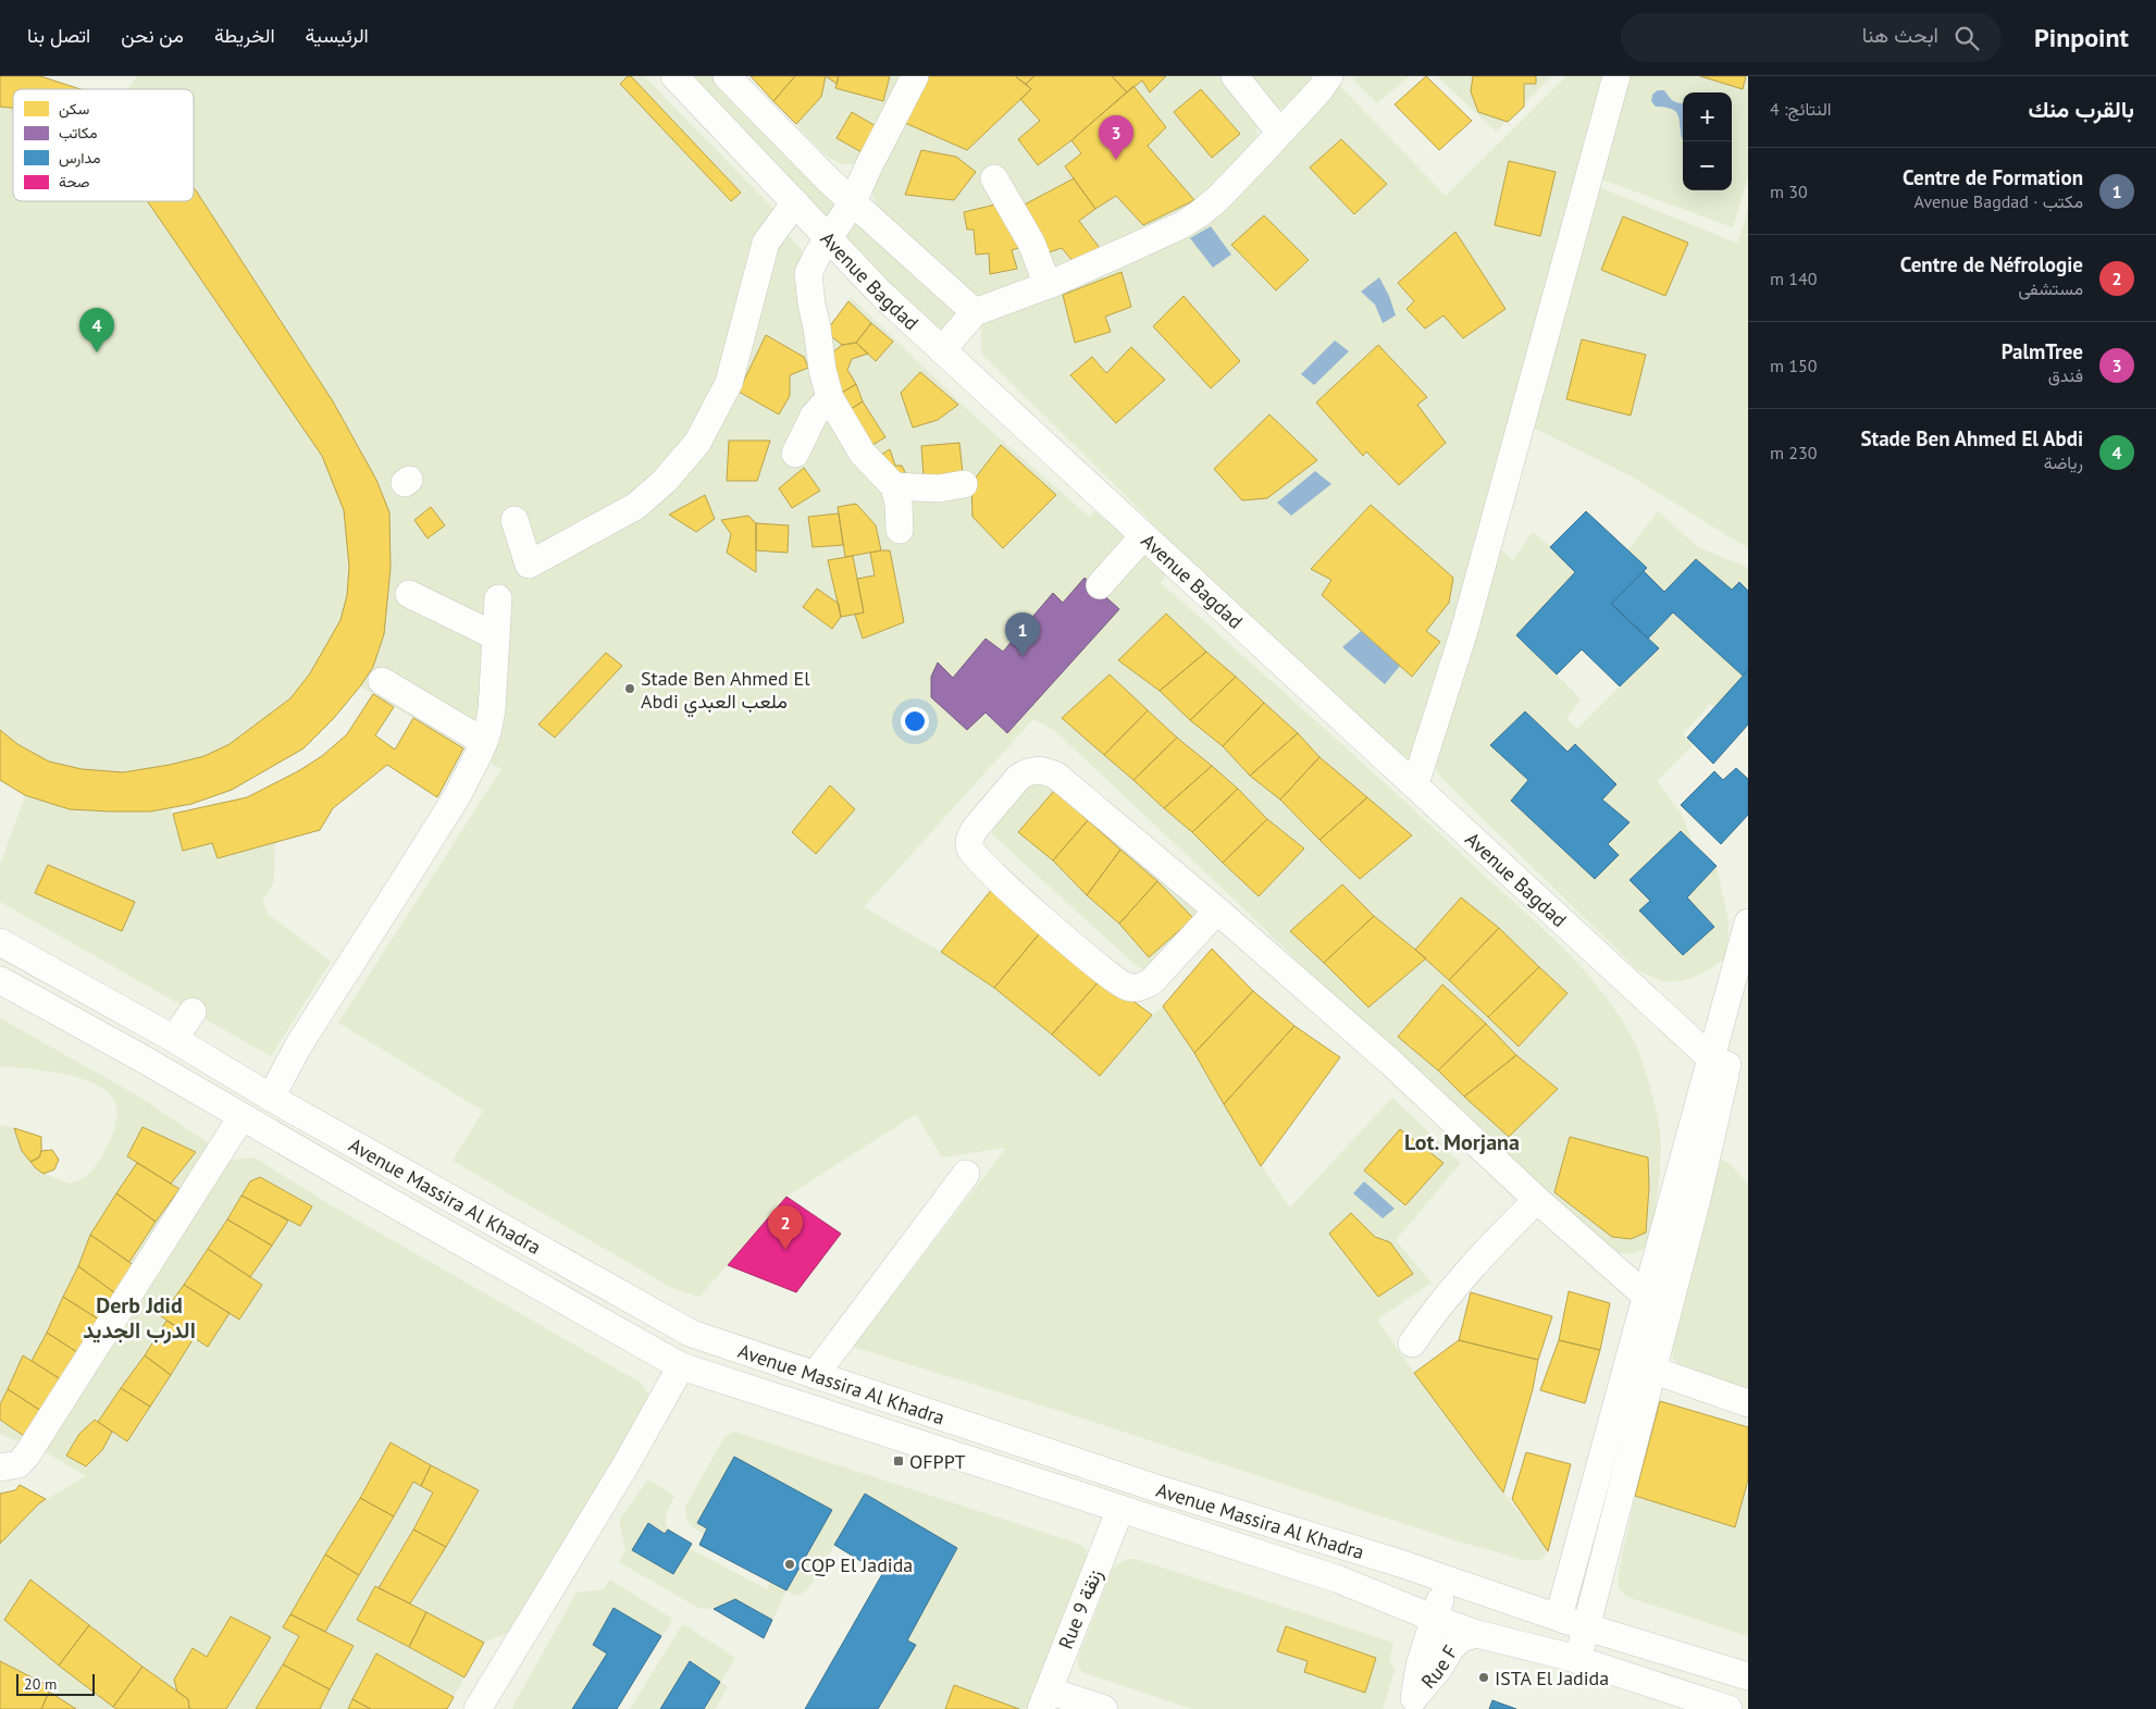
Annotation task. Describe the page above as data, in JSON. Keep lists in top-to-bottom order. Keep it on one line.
{"streets":{"street":["Avenue Bagdad","Avenue Massira Al Khadra","Rue 9 زنقة","Rue F"]},"crossings":[["Avenue Massira Al Khadra","Rue 9 زنقة"],["Avenue Massira Al Khadra","Rue F"]],"districts":["Lot. Morjana","Derb Jdid الدرب الجديد"],"places":{"other":["Stade Ben Ahmed El Abdi ملعب العبدي","CQP El Jadida","ISTA El Jadida"],"transit":["OFPPT"]},"legend":["سكن","مكاتب","مدارس","صحة"],"scale_bar":"20 m","page":{"header":"Pinpoint","search":"ابحث هنا","nav":["الرئيسية","الخريطة","من نحن","اتصل بنا"],"heading":["بالقرب منك","النتائج: 4"],"map_buttons":["+","−"],"pins":["3","4","1","2"],"list":[{"mark":"1","name":"Centre de Formation","note":"مكتب · Avenue Bagdad","value":"30 m"},{"mark":"2","name":"Centre de Néfrologie","note":"مستشفى","value":"140 m"},{"mark":"3","name":"PalmTree","note":"فندق","value":"150 m"},{"mark":"4","name":"Stade Ben Ahmed El Abdi","note":"رياضة","value":"230 m"}],"scale":"20 m"}}
